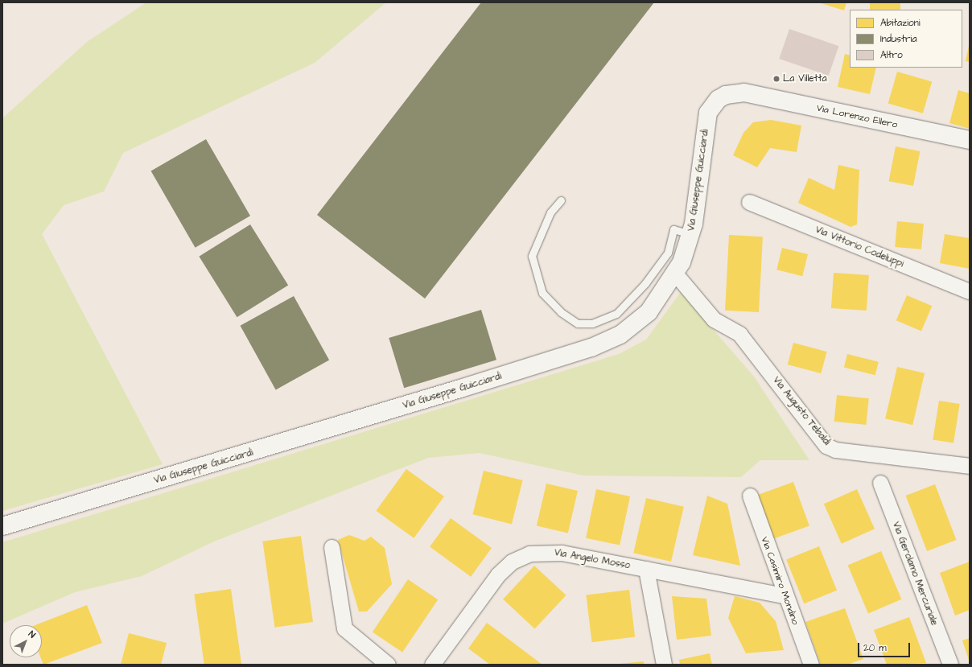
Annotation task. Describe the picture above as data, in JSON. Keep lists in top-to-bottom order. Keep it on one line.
{"streets":{"street":["Via Lorenzo Ellero","Via Giuseppe Guicciardi","Via Vittorio Codeluppi","Via Augusto Tebaldi","Via Angelo Mosso","Via Gerolamo Mercuriale","Via Casimiro Mondino"]},"crossings":[["Via Lorenzo Ellero","Via Giuseppe Guicciardi"],["Via Giuseppe Guicciardi","Via Augusto Tebaldi"],["Via Angelo Mosso","Via Casimiro Mondino"]],"places":["La Villetta"],"legend":["Abitazioni","Industria","Altro"],"scale_bar":"20 m","north":"top right"}
